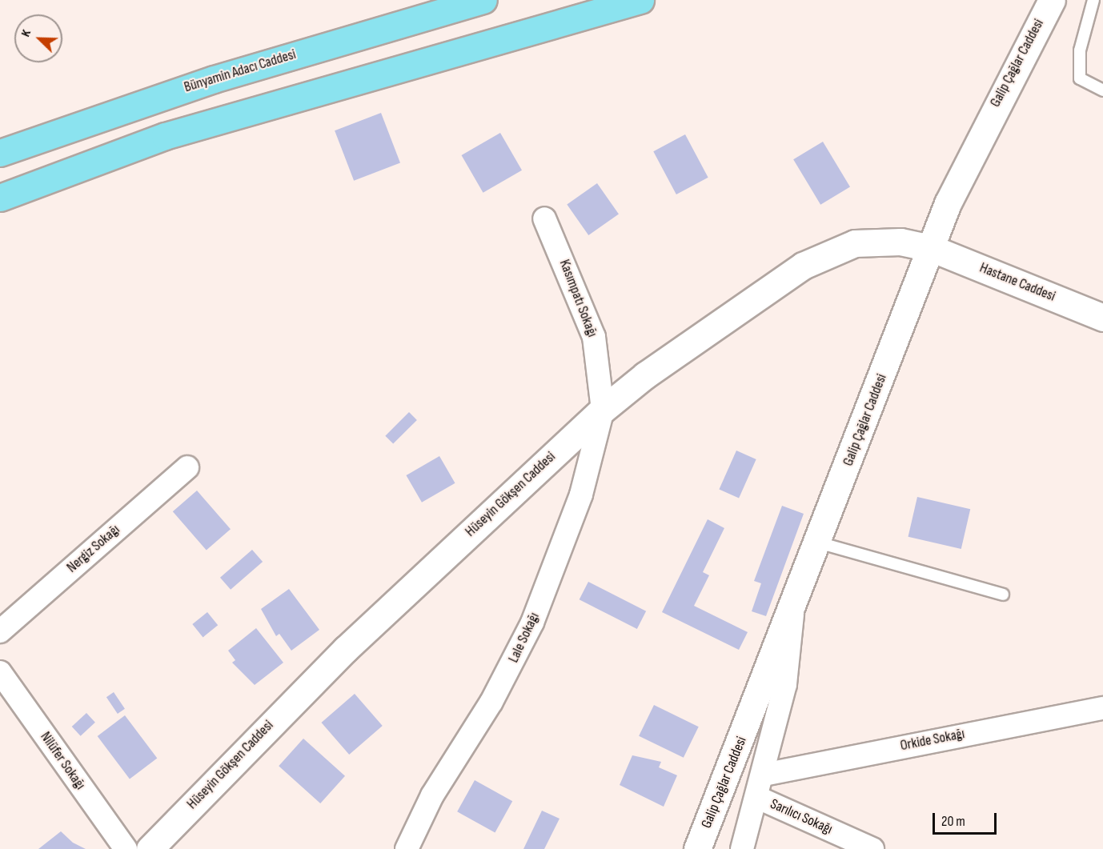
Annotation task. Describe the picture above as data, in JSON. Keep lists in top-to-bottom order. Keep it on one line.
{"streets":{"main road":["Bünyamin Adacı Caddesi"],"street":["Galip Çağlar Caddesi","Hastane Caddesi","Kasımpatı Sokağı","Hüseyin Gökşen Caddesi","Nergiz Sokağı","Lale Sokağı","Orkide Sokağı","Nilüfer Sokağı","Sarılıcı Sokağı"]},"crossings":[["Galip Çağlar Caddesi","Hastane Caddesi"],["Galip Çağlar Caddesi","Hüseyin Gökşen Caddesi"],["Hastane Caddesi","Hüseyin Gökşen Caddesi"],["Kasımpatı Sokağı","Hüseyin Gökşen Caddesi"],["Kasımpatı Sokağı","Lale Sokağı"],["Hüseyin Gökşen Caddesi","Lale Sokağı"]],"scale_bar":"20 m","north":"top left"}
